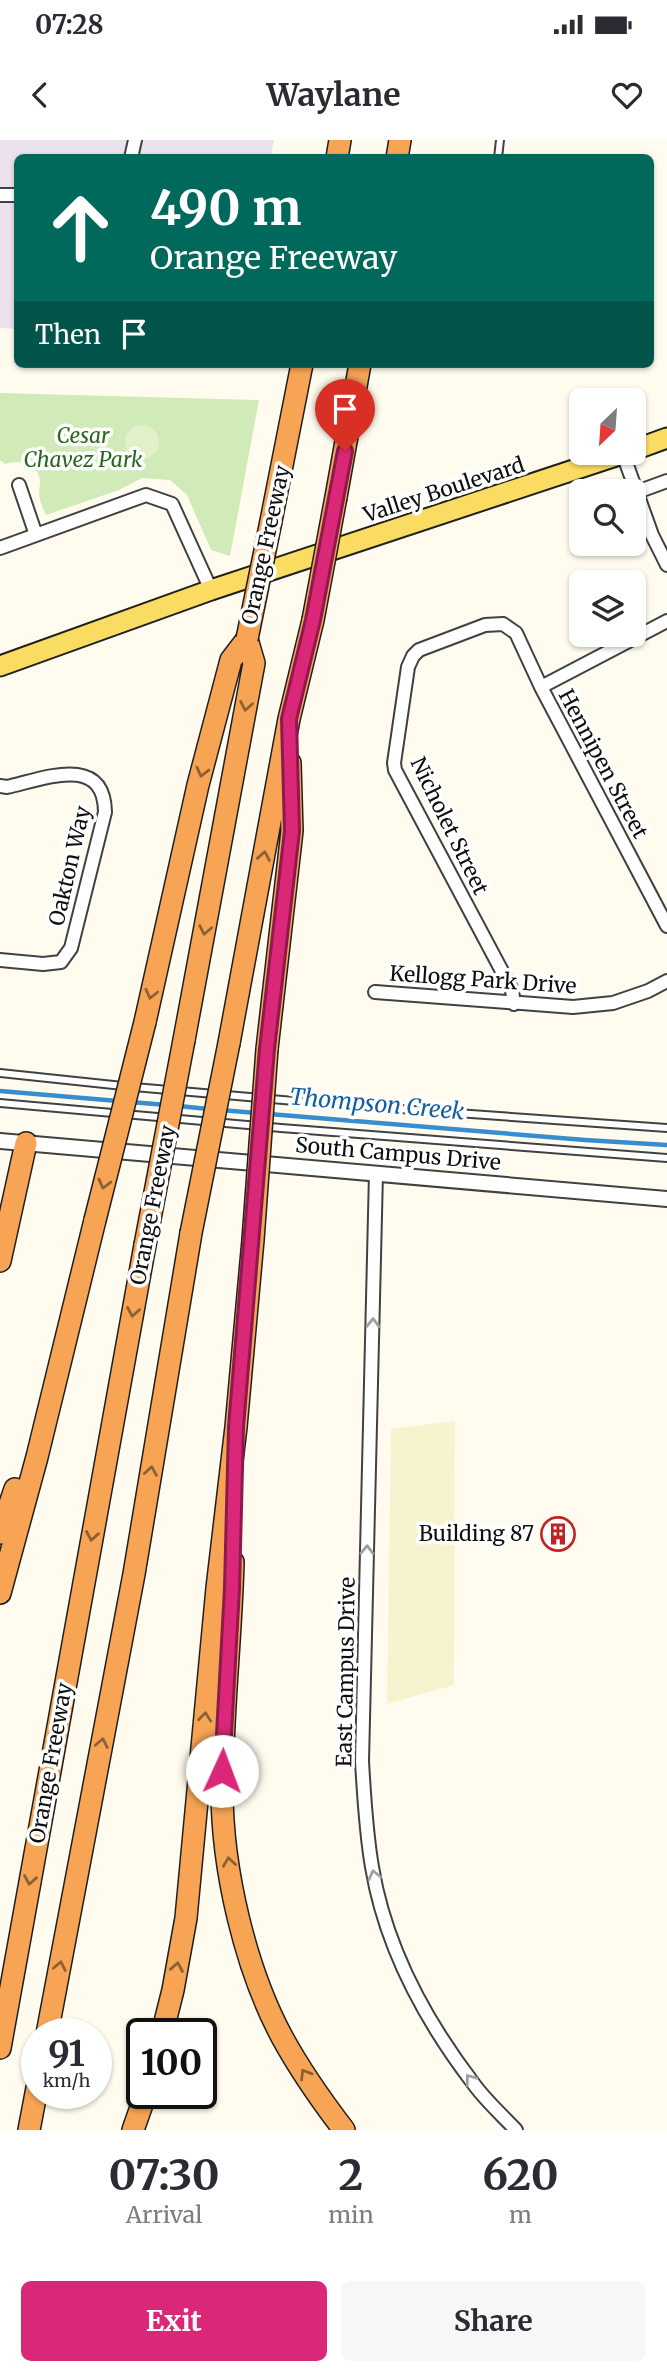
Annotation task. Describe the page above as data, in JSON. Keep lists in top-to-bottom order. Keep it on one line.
{"streets":{"highway":["Orange Freeway"],"main road":["Valley Boulevard"],"street":["Hennipen Street","Nicholet Street","Oakton Way","Kellogg Park Drive","South Campus Drive","East Campus Drive"]},"crossings":[["Hennipen Street","Nicholet Street"],["Nicholet Street","Kellogg Park Drive"],["South Campus Drive","East Campus Drive"]],"one_way":["East Campus Drive"],"water":["Thompson Creek"],"parks":["Cesar Chavez Park"],"places":{"building":["Building 87"]},"north":"bottom left","page":{"status":"07:28","header":"Waylane","turn":["490 m","Orange Freeway"],"then":"Then","speed":"91 km/h","limit":"100","eta":["07:30","Arrival","2","min","620","m"],"buttons":["Exit","Share"]}}
